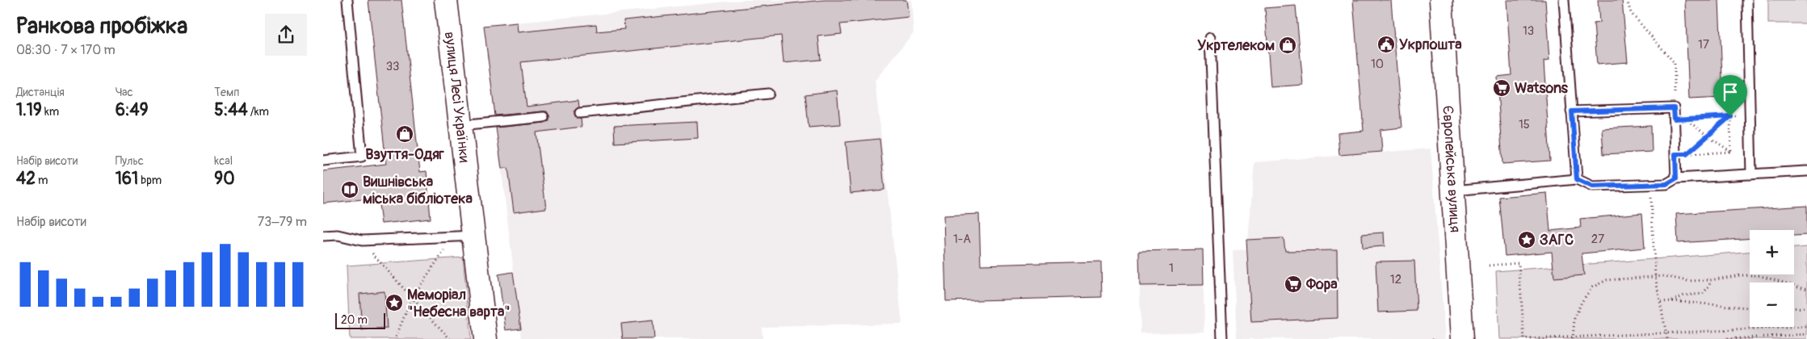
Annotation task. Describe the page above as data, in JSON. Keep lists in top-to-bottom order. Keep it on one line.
{"streets":{"street":["вулиця Лесі Українки","Європейська вулиця"]},"places":{"public building":["Укрпошта"],"shop":["Укртелеком","Взуття-Одяг"],"supermarket":["Watsons","Фора"],"library":["Вишнівська міська бібліотека"],"place":["ЗАГС","Меморіал \"Небесна варта\""]},"house_numbers":["13","17","10","33","15","1-А","27","1","12"],"scale_bar":"20 m","page":{"heading":["Ранкова пробіжка","08:30 · 7 × 170 m"],"stats":[["Дистанція","1.19 km"],["Час","6:49"],["Темп","5:44 /km"],["Набір висоти","42 m"],["Пульс","161 bpm"],["kcal","90"]],"chart":["Набір висоти","73–79 m"],"map_buttons":["+","−"],"scale":"20 m"}}
